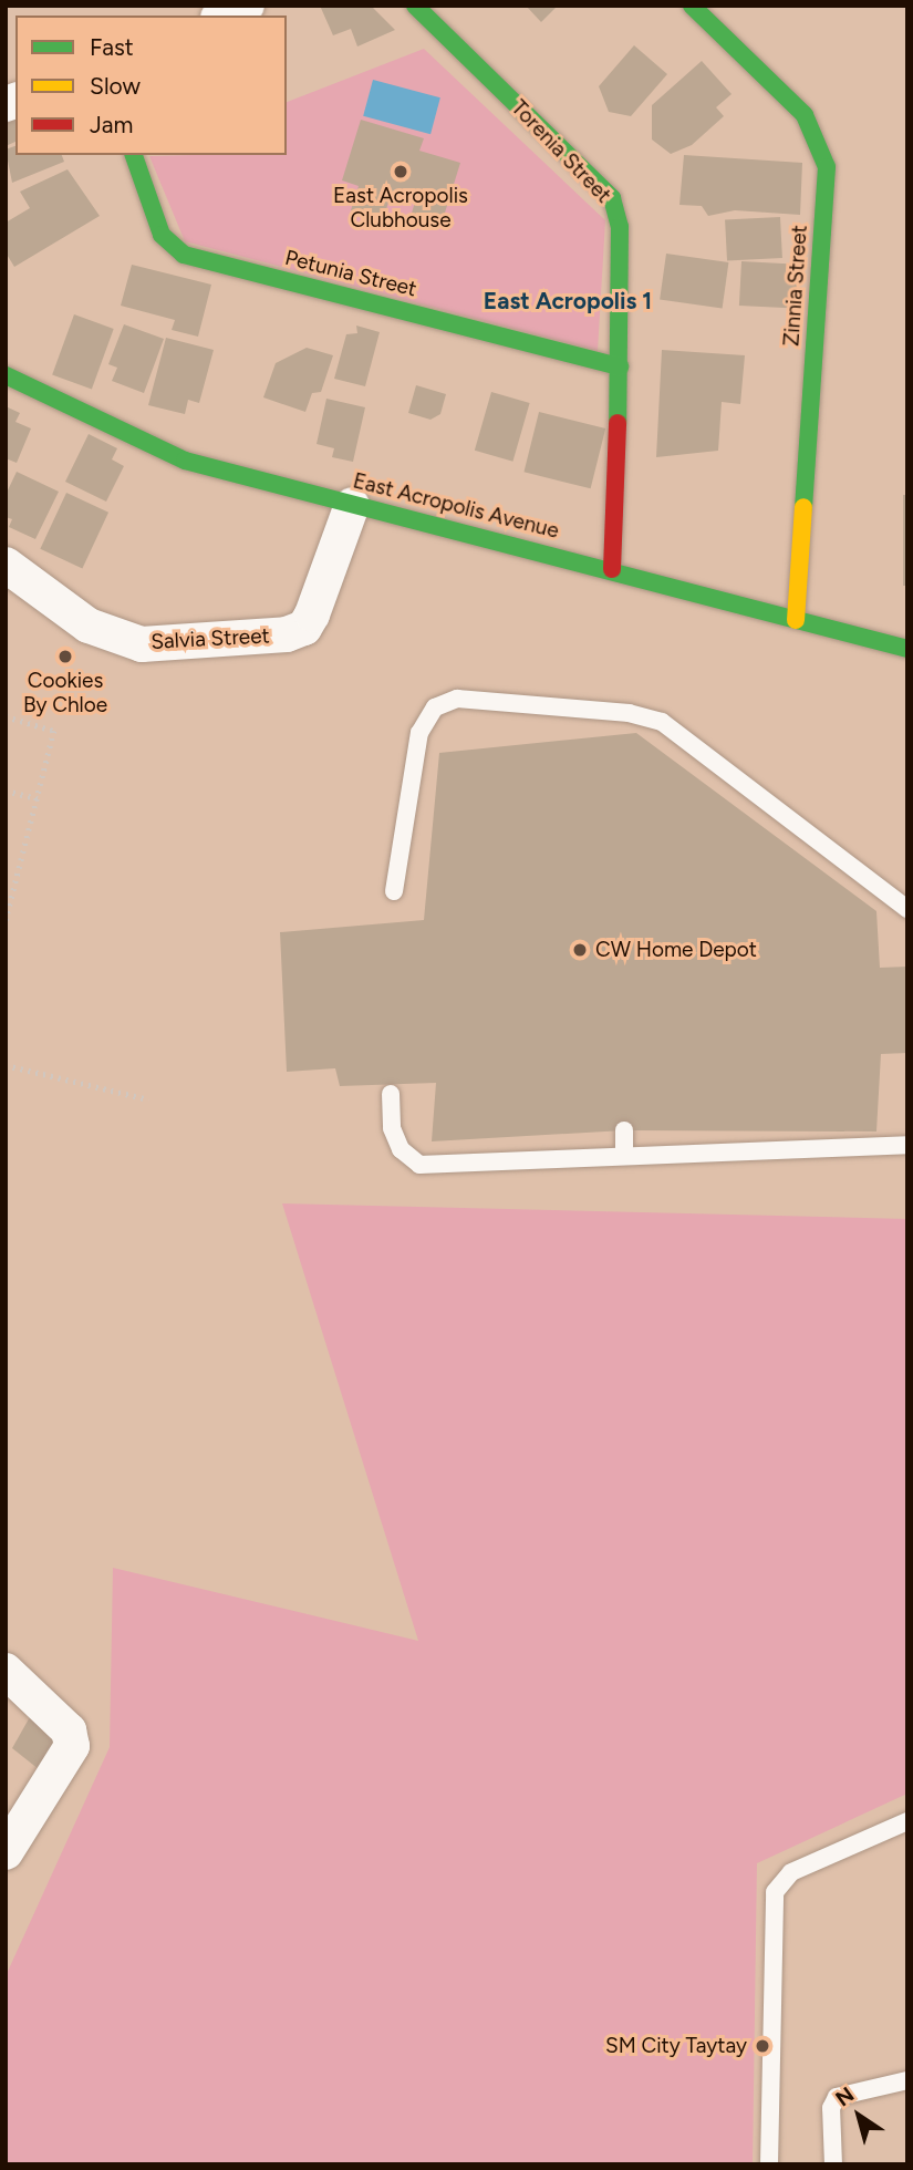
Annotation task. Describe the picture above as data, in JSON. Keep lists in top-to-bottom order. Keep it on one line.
{"streets":{"street":["Torenia Street","Petunia Street","Zinnia Street","East Acropolis Avenue","Salvia Street"]},"crossings":[["Torenia Street","Petunia Street"],["Torenia Street","East Acropolis Avenue"],["Zinnia Street","East Acropolis Avenue"],["East Acropolis Avenue","Salvia Street"]],"districts":["East Acropolis 1"],"places":["East Acropolis Clubhouse","Cookies By Chloe","CW Home Depot","SM City Taytay"],"legend":["Fast","Slow","Jam"],"north":"top left"}
